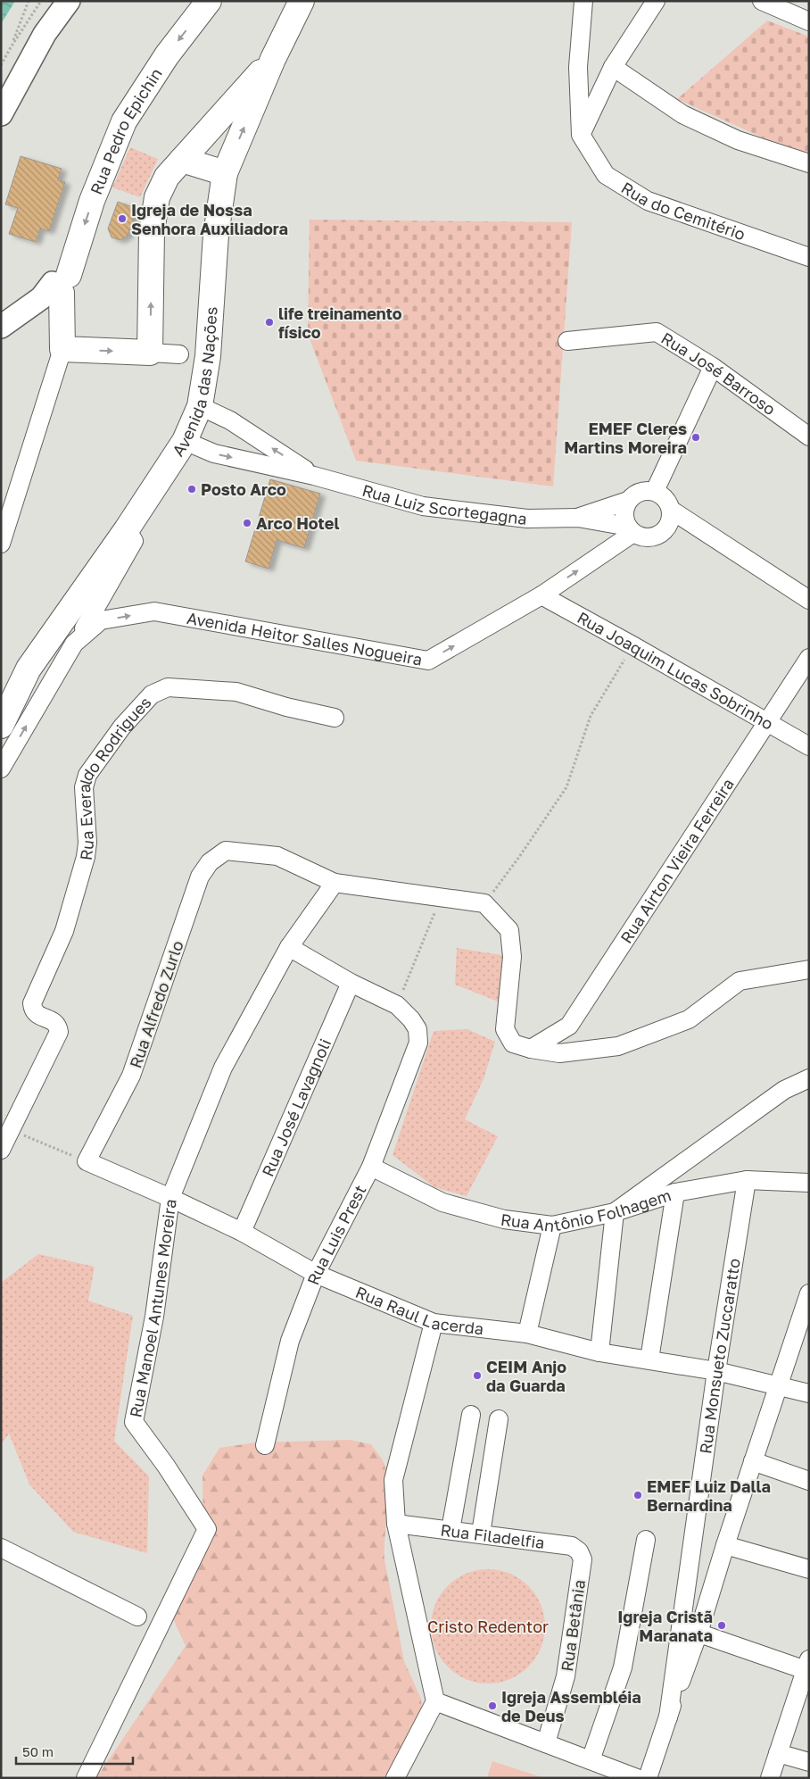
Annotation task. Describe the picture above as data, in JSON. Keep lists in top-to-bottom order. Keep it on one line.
{"streets":{"main road":["Rua Pedro Epichin","Avenida das Nações"],"street":["Rua do Cemitério","Rua José Barroso","Rua Luiz Scortegagna","Avenida Heitor Salles Nogueira","Rua Joaquim Lucas Sobrinho","Rua Everaldo Rodrigues","Rua Airton Vieira Ferreira","Rua Alfredo Zurlo","Rua José Lavagnoli","Rua Antônio Folhagem","Rua Luis Prest","Rua Manoel Antunes Moreira","Rua Raul Lacerda","Rua Monsueto Zuccaratto","Rua Filadelfia","Rua Betânia"]},"crossings":[["Avenida das Nações","Rua Luiz Scortegagna"],["Rua Luiz Scortegagna","Avenida Heitor Salles Nogueira"],["Avenida Heitor Salles Nogueira","Rua Joaquim Lucas Sobrinho"],["Rua Joaquim Lucas Sobrinho","Rua Airton Vieira Ferreira"],["Rua Alfredo Zurlo","Rua Manoel Antunes Moreira"],["Rua Alfredo Zurlo","Rua Raul Lacerda"],["Rua José Lavagnoli","Rua Raul Lacerda"],["Rua Antônio Folhagem","Rua Luis Prest"],["Rua Antônio Folhagem","Rua Monsueto Zuccaratto"],["Rua Luis Prest","Rua Raul Lacerda"],["Rua Manoel Antunes Moreira","Rua Raul Lacerda"],["Rua Raul Lacerda","Rua Monsueto Zuccaratto"],["Rua Filadelfia","Rua Betânia"]],"one_way":["Avenida Heitor Salles Nogueira"],"parks":["Cristo Redentor"],"places":["Igreja de Nossa Senhora Auxiliadora","life treinamento físico","EMEF Cleres Martins Moreira","Posto Arco","Arco Hotel","CEIM Anjo da Guarda","EMEF Luiz Dalla Bernardina","Igreja Cristã Maranata","Igreja Assembléia de Deus"],"scale_bar":"50 m"}
